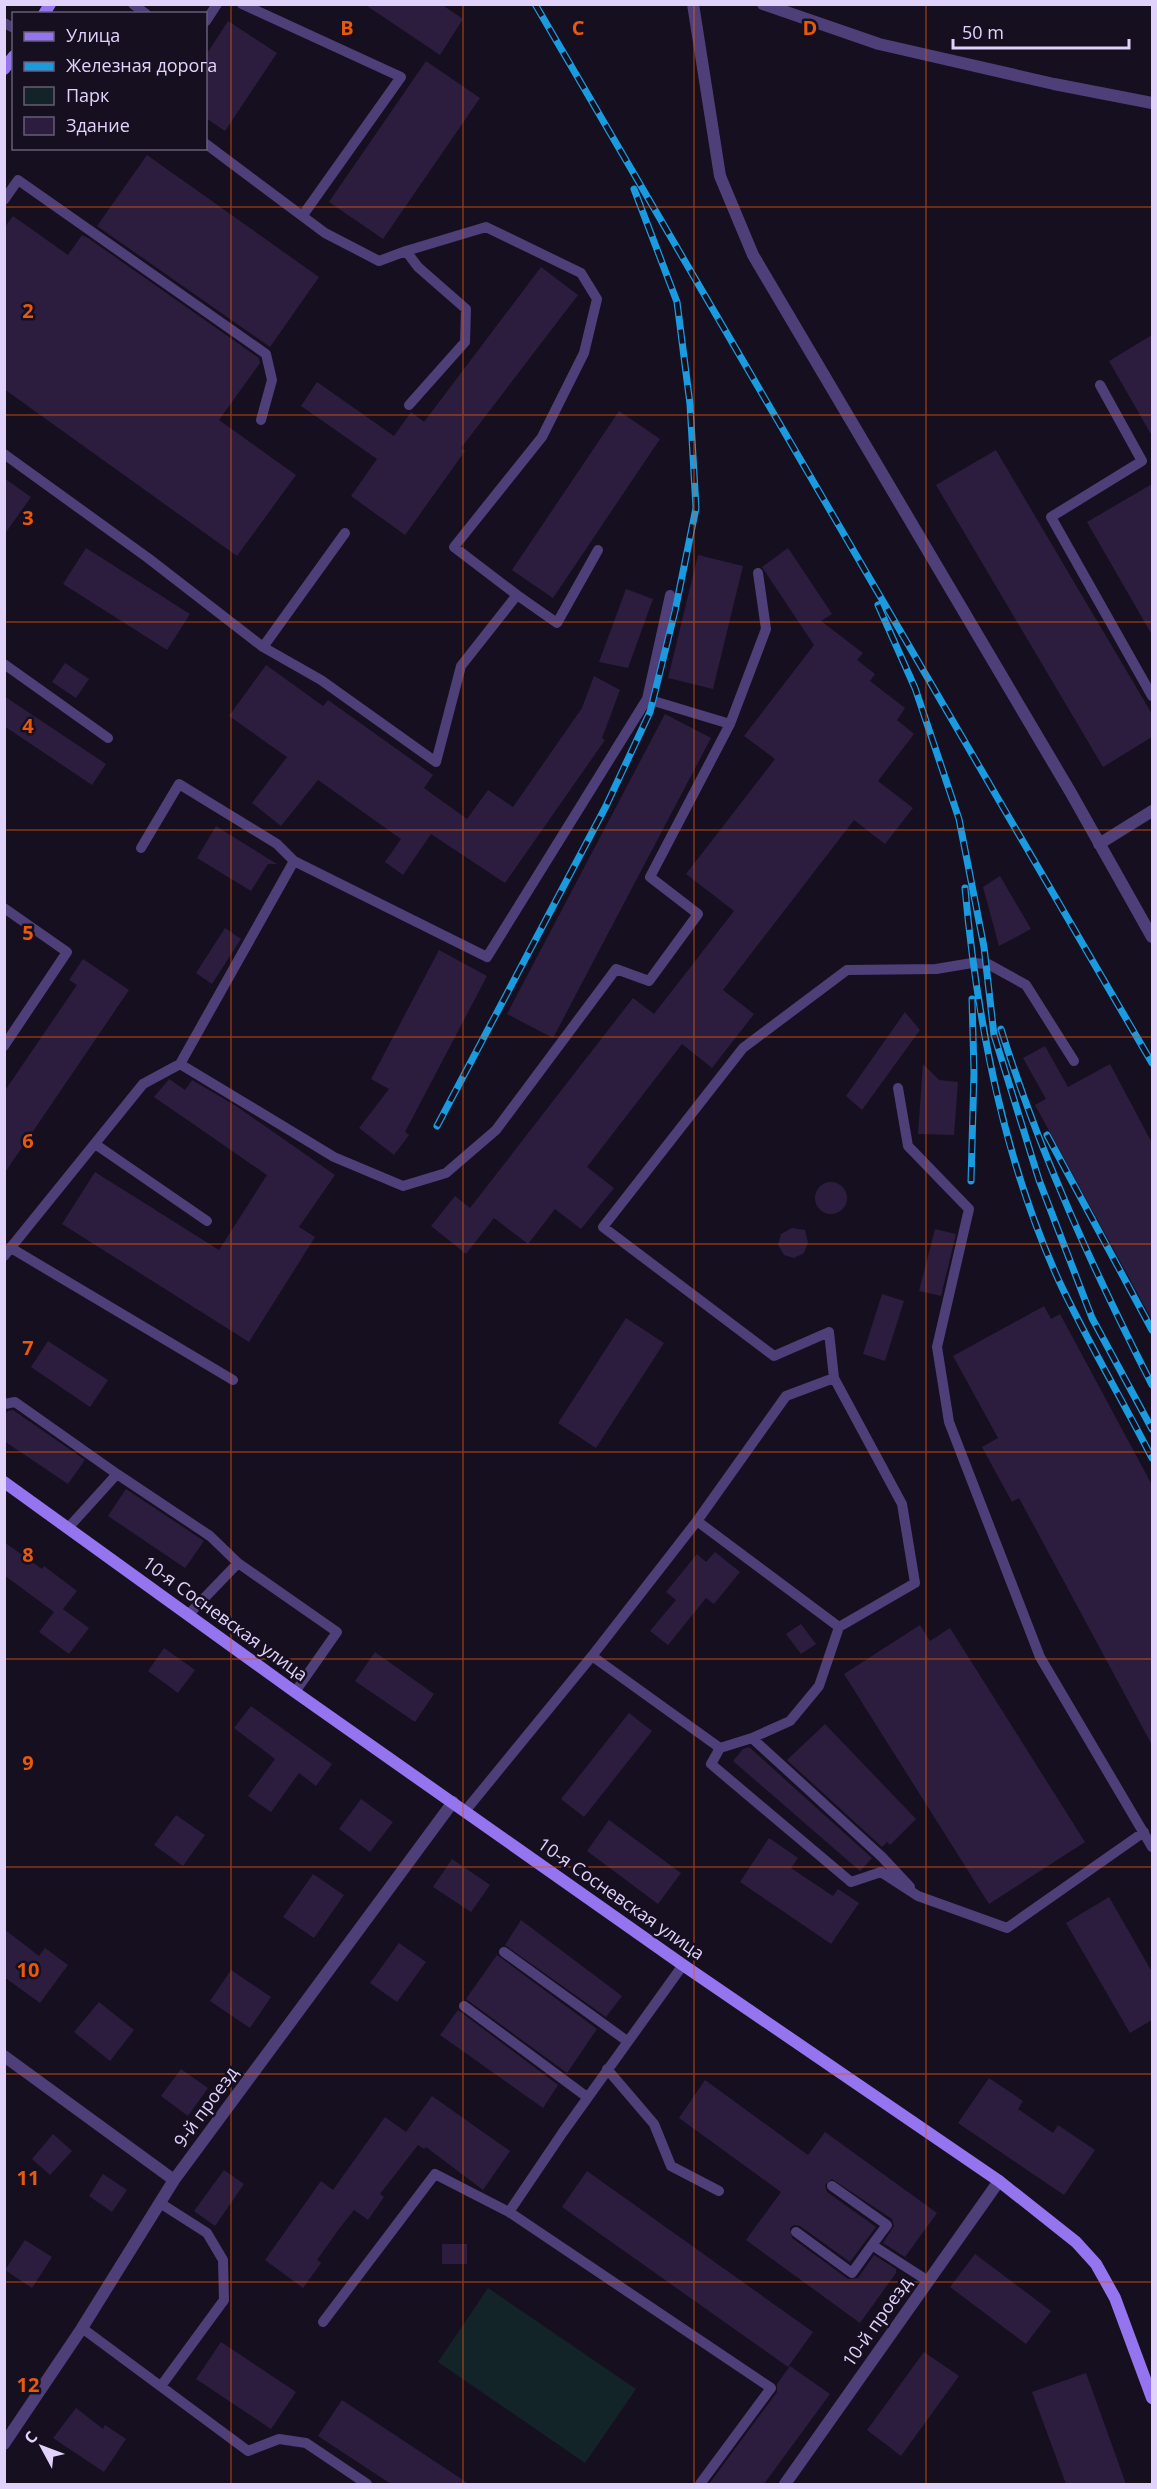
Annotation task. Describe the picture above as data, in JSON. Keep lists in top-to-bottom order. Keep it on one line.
{"streets":{"street":["10-я Сосневская улица","9-й проезд","10-й проезд"]},"crossings":[["10-я Сосневская улица","9-й проезд"],["10-я Сосневская улица","10-й проезд"]],"legend":["Улица","Железная дорога","Парк","Здание"],"scale_bar":"50 m","north":"top left","grid":{"columns":["B","C","D"],"rows":["2","3","4","5","6","7","8","9","10","11","12"]}}
